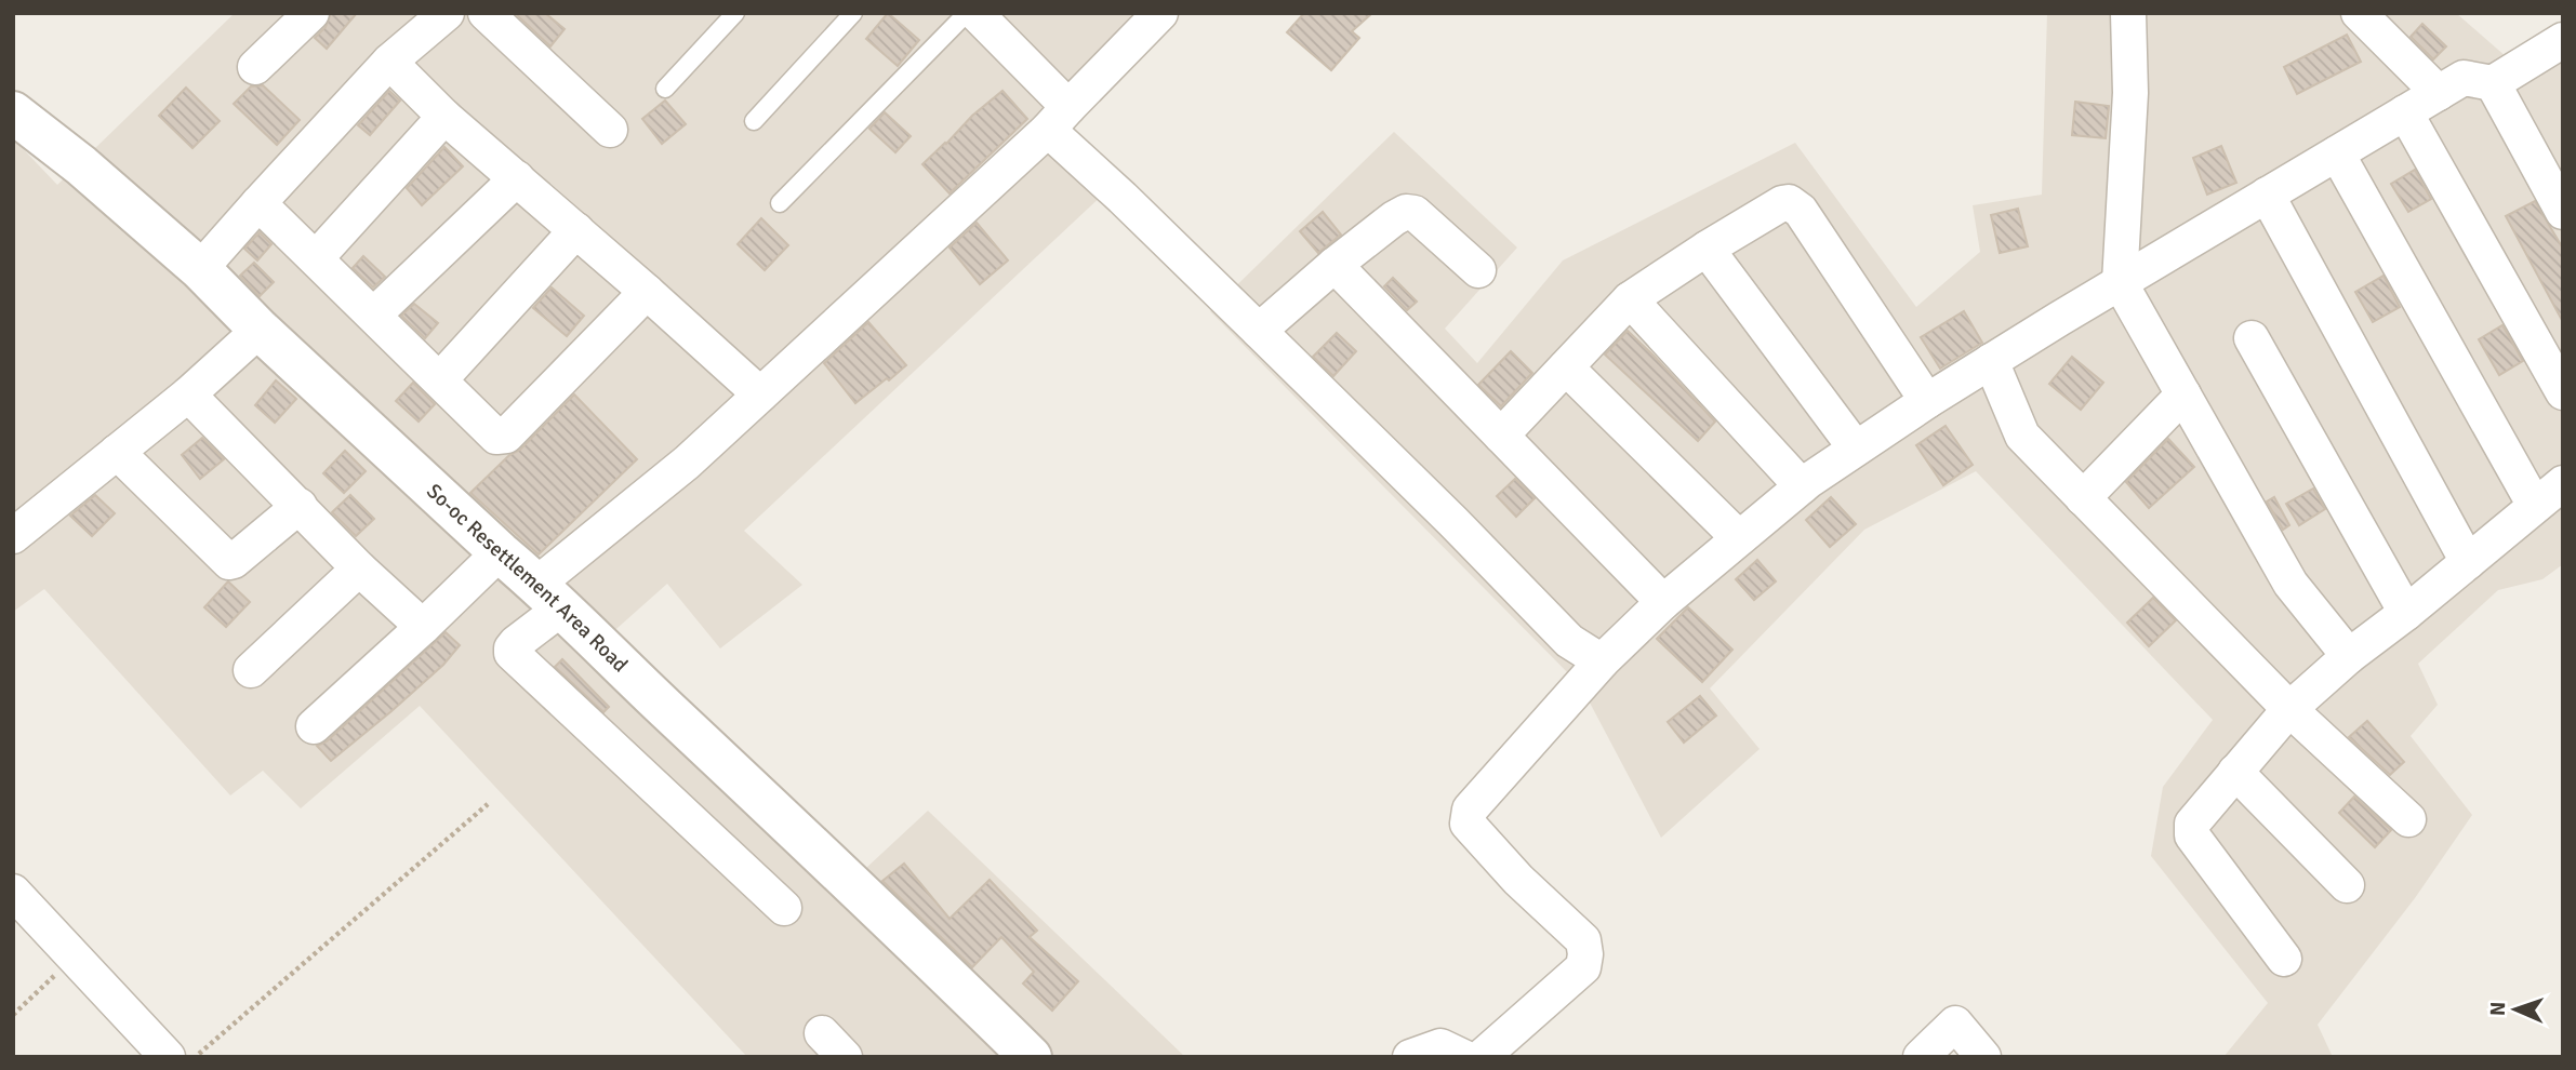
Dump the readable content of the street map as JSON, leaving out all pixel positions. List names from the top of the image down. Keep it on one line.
{"streets":{"street":["So-oc Resettlement Area Road"]},"north":"left"}
